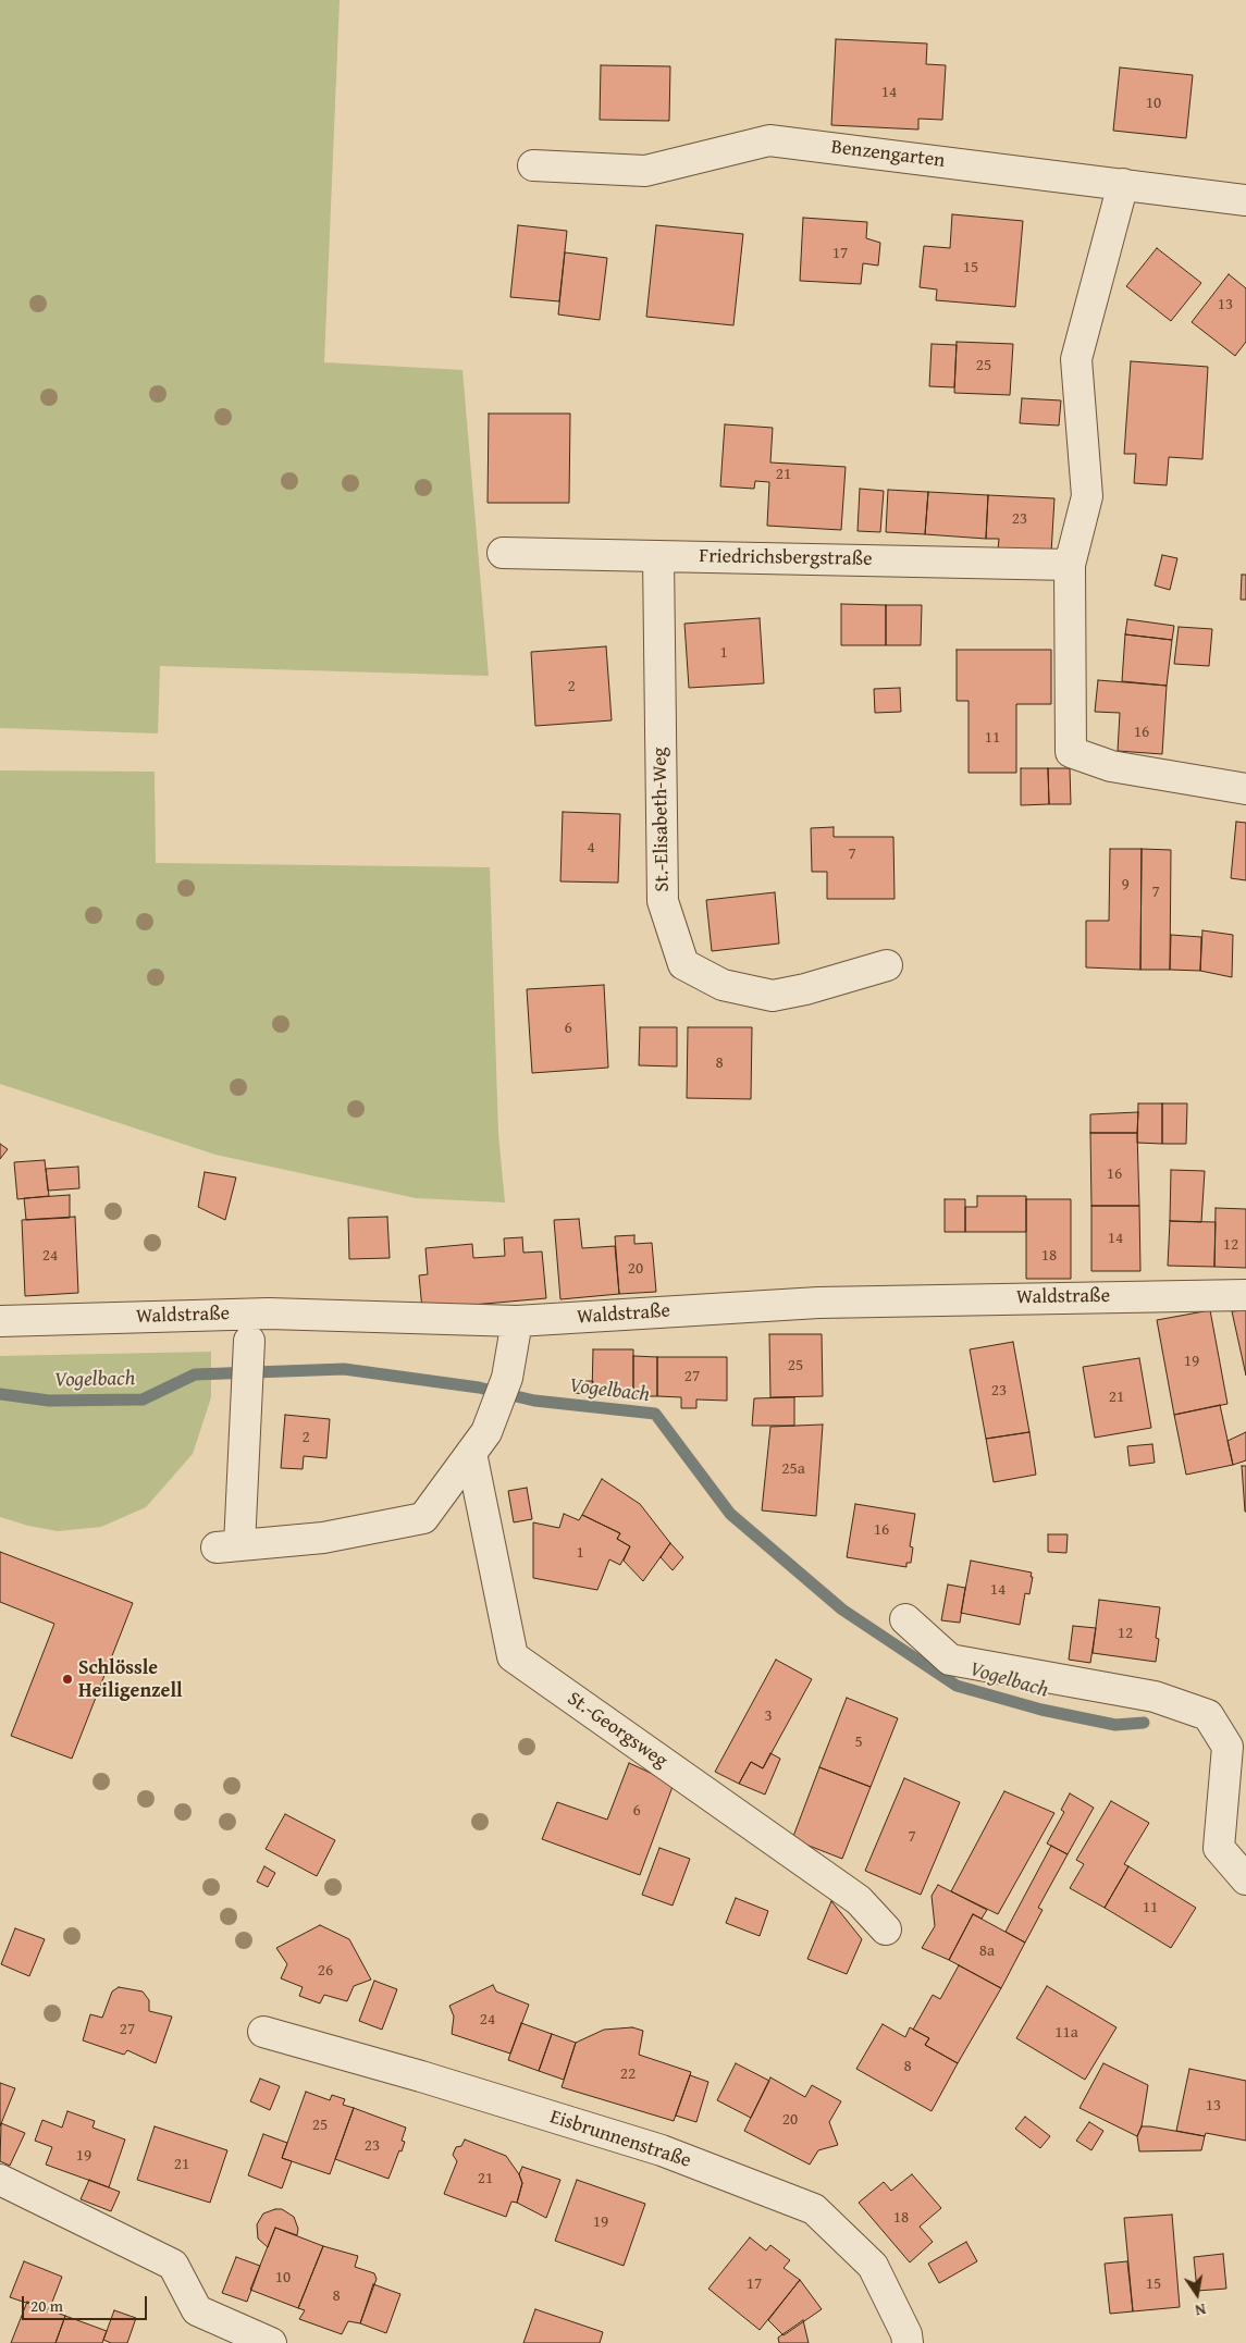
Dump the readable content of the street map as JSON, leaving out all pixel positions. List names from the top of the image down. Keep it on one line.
{"streets":{"street":["Benzengarten","Friedrichsbergstraße","St.-Elisabeth-Weg","Waldstraße","St.-Georgsweg","Eisbrunnenstraße"]},"crossings":[["Friedrichsbergstraße","St.-Elisabeth-Weg"]],"water":["Vogelbach"],"places":["Schlössle Heiligenzell"],"house_numbers":["14","10","17","15","13","25","21","23","1","2","16","11","4","7","9","7","6","8","16","14","12","24","18","20","19","25","27","23","21","2","25a","16","1","14","12","3","5","6","7","11","8a","26","24","27","11a","8","22","13","20","25","23","19","21","21","18","19","10","17","15","8"],"scale_bar":"20 m","north":"bottom"}
